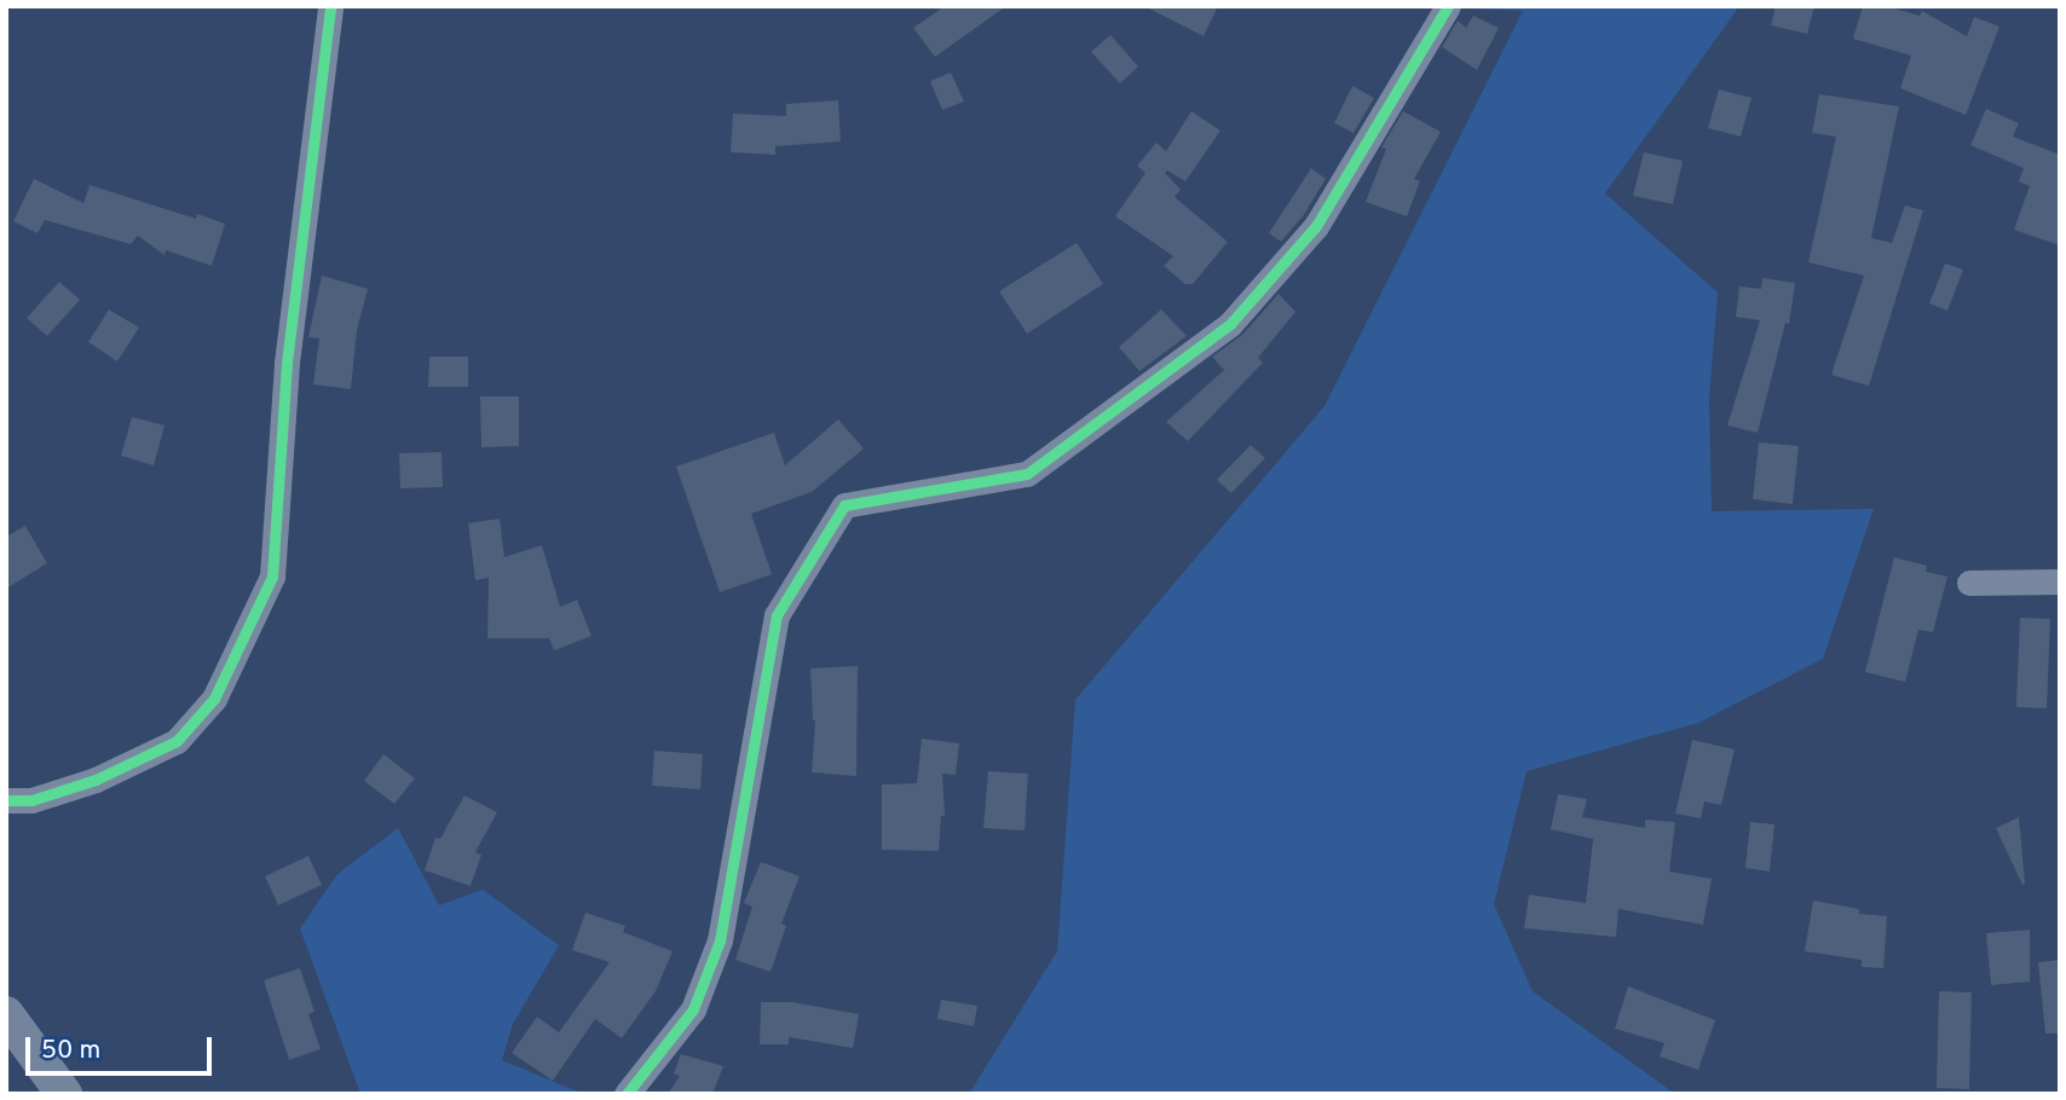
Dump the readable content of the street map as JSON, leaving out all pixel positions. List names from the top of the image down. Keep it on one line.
{"scale_bar":"50 m"}
